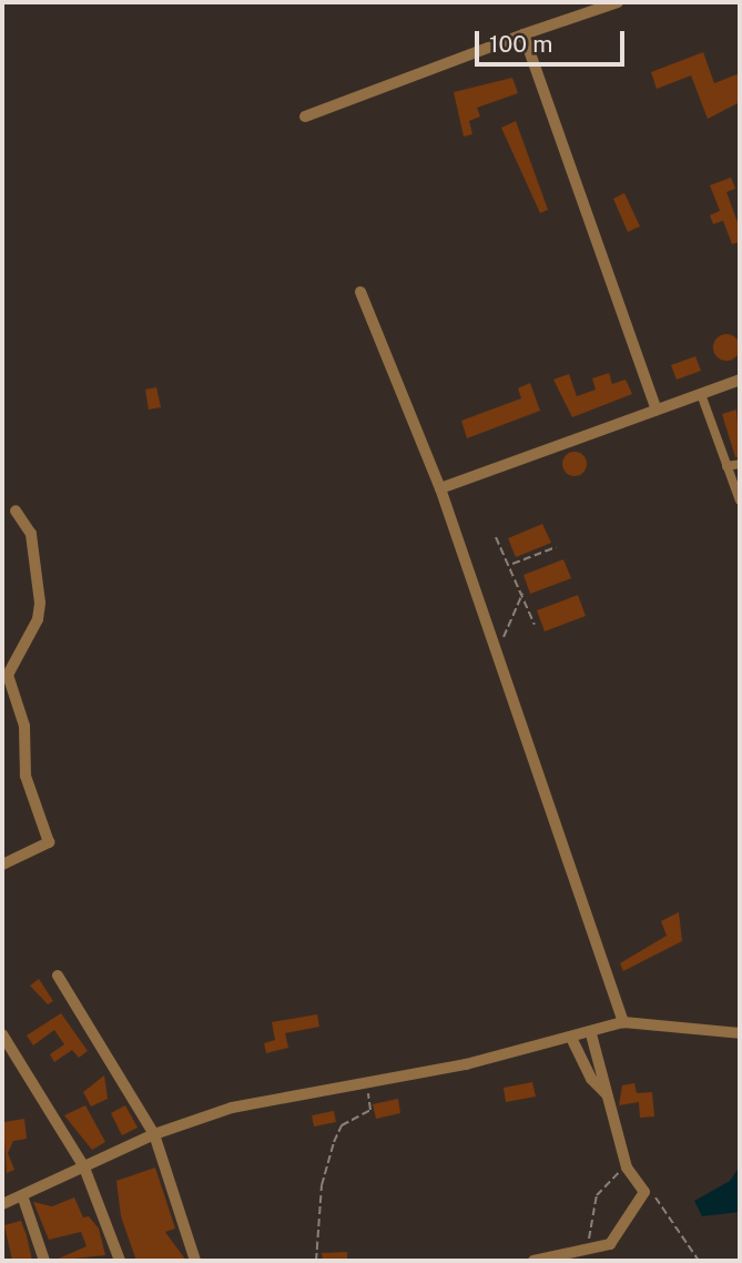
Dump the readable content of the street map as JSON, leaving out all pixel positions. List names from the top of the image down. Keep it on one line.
{"scale_bar":"100 m"}
